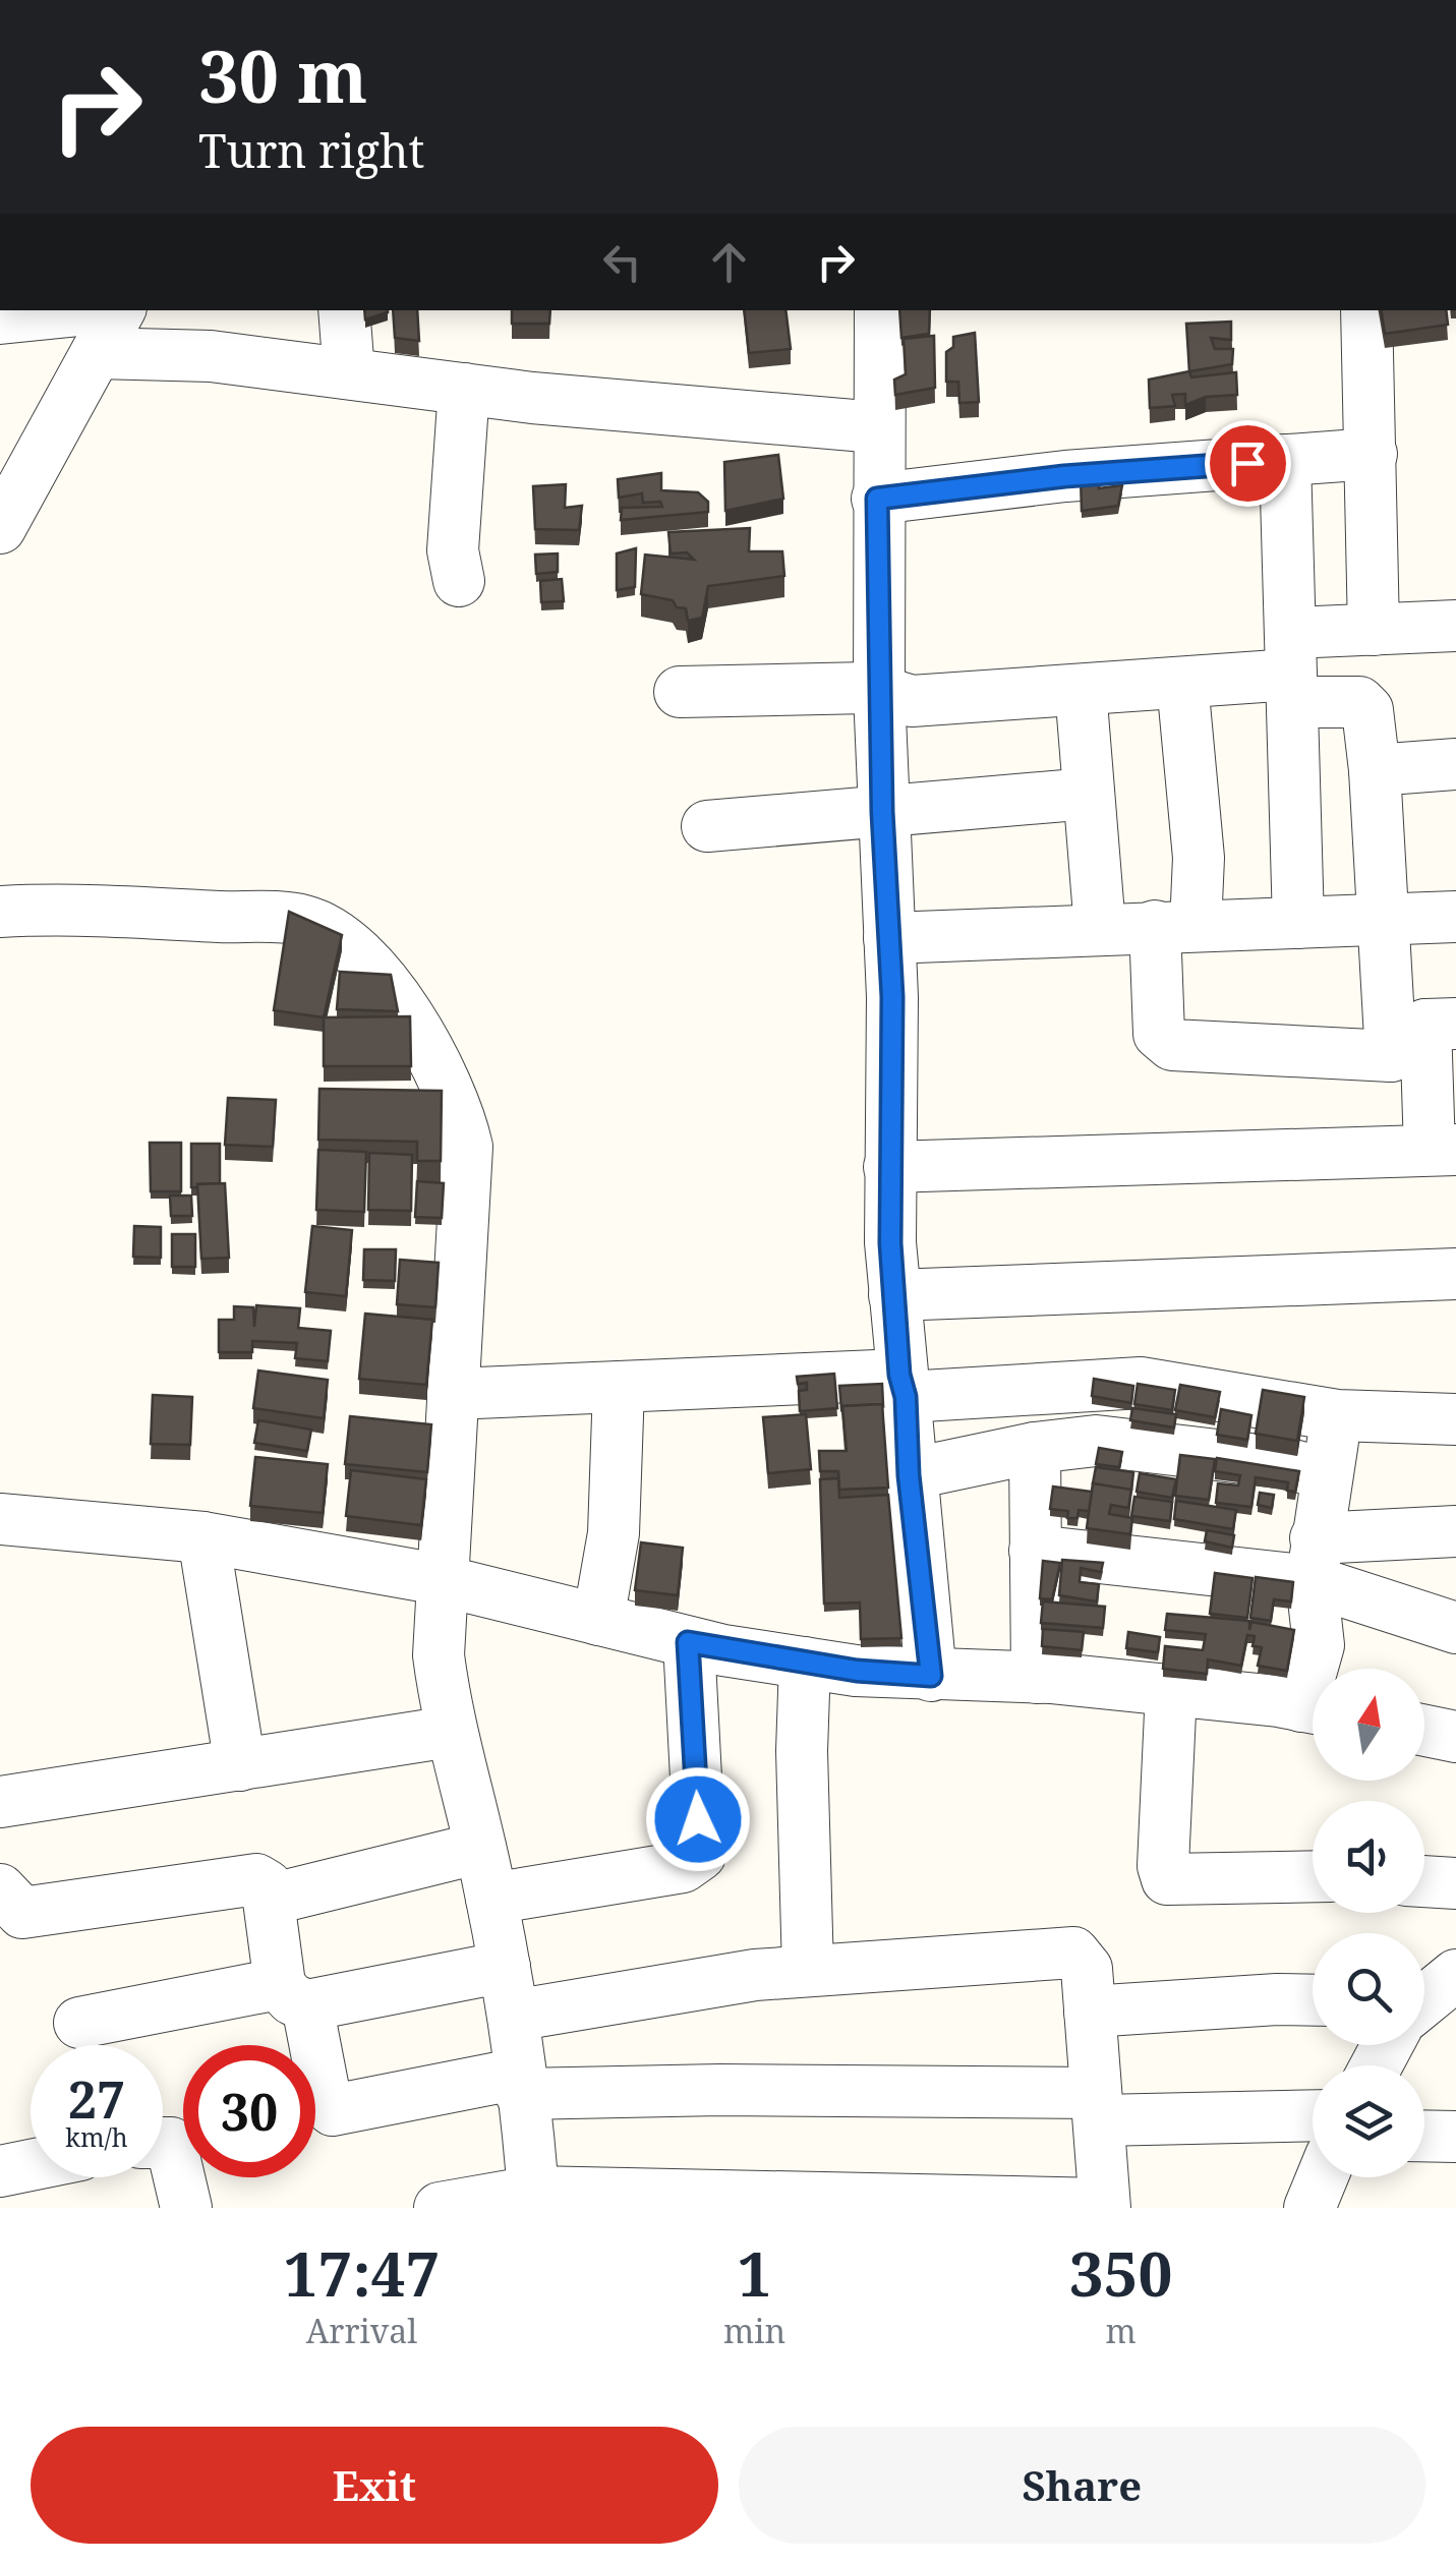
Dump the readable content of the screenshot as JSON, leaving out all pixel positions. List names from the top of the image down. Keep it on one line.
{"north":"top","page":{"turn":["30 m","Turn right"],"speed":"27 km/h","limit":"30","eta":["17:47","Arrival","1","min","350","m"],"buttons":["Exit","Share"]}}
